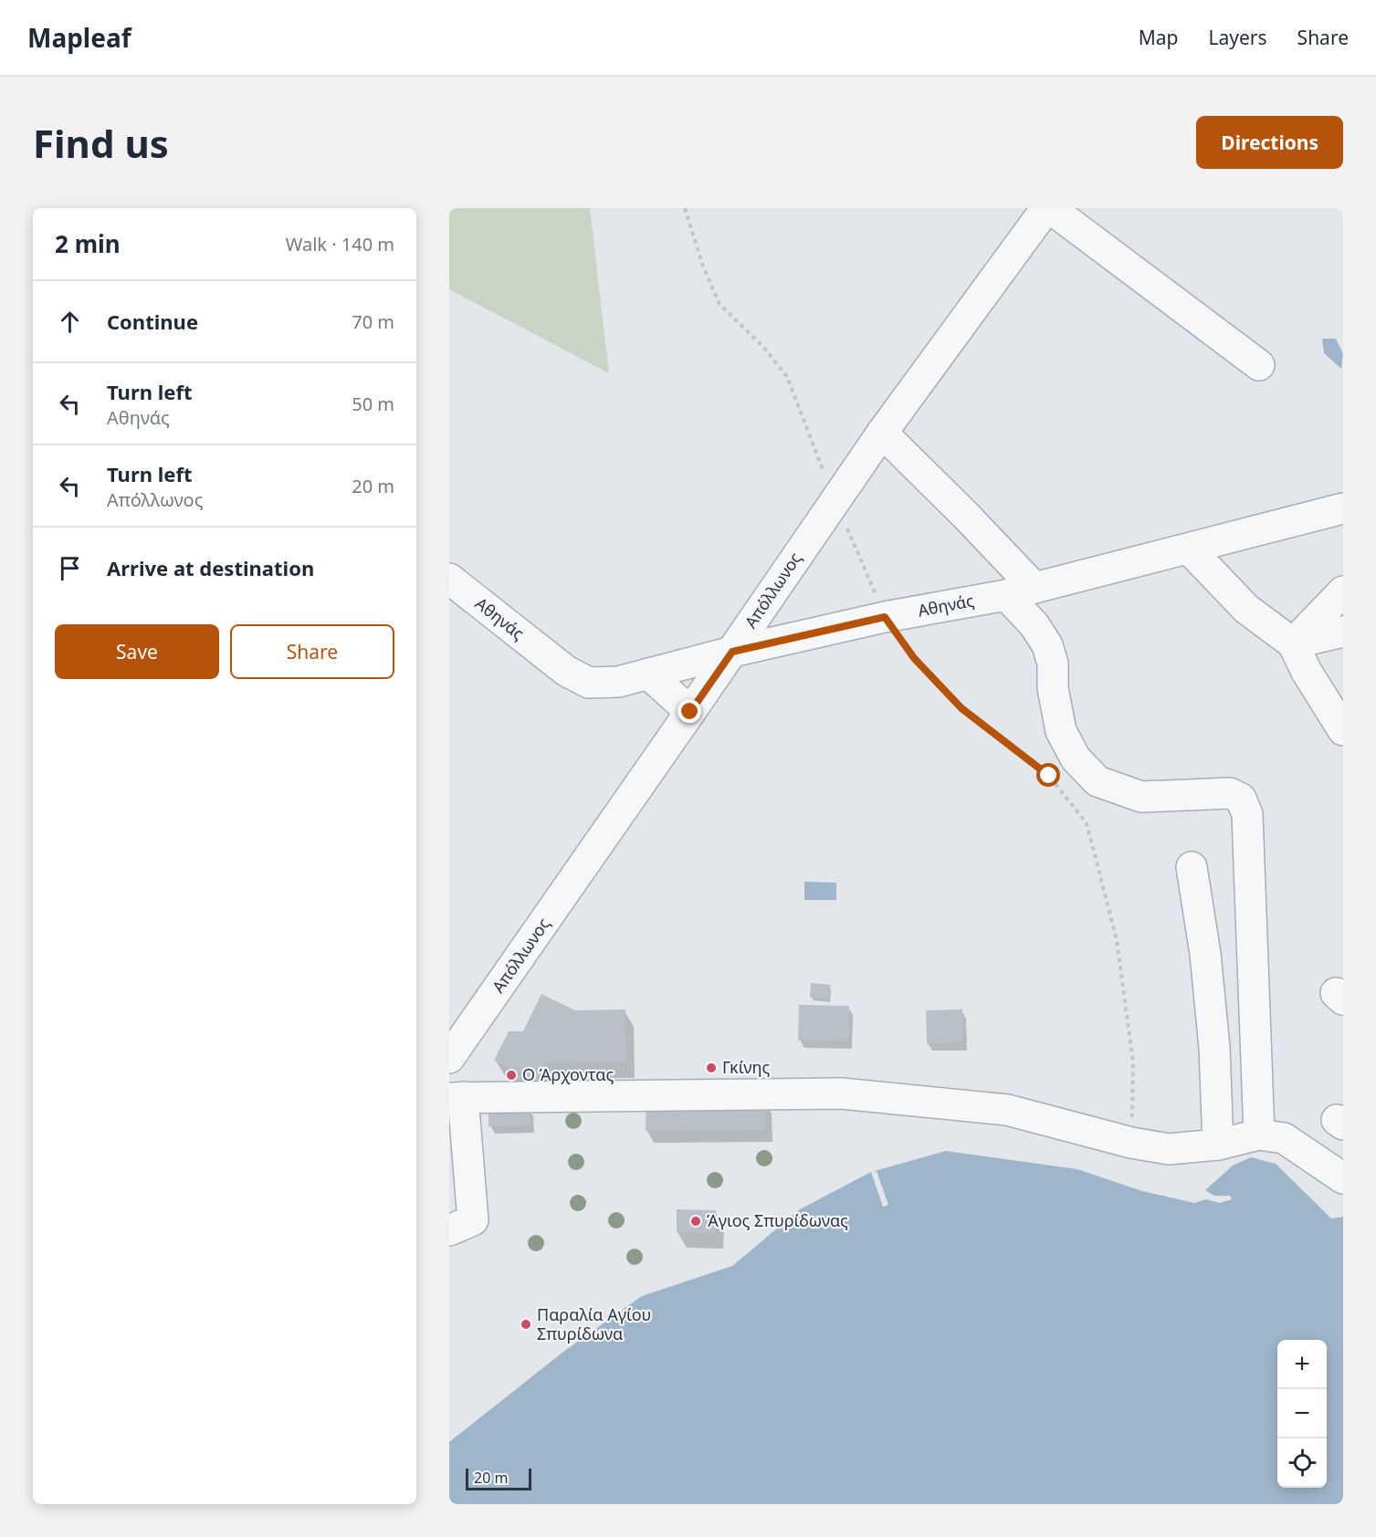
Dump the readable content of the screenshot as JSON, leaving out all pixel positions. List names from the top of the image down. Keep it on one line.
{"streets":{"street":["Απόλλωνος","Αθηνάς"]},"crossings":[["Απόλλωνος","Αθηνάς"]],"places":["Γκίνης","Ο Άρχοντας","Άγιος Σπυρίδωνας","Παραλία Αγίου Σπυρίδωνα"],"scale_bar":"20 m","page":{"header":"Mapleaf","nav":["Map","Layers","Share"],"buttons":["Directions",["Save","Share"]],"title":"Find us","heading":["2 min","Walk · 140 m"],"list":[["Continue","70 m"],["Turn left","Αθηνάς","50 m"],["Turn left","Απόλλωνος","20 m"],"Arrive at destination"],"map_buttons":["+","−"],"scale":"20 m"}}
